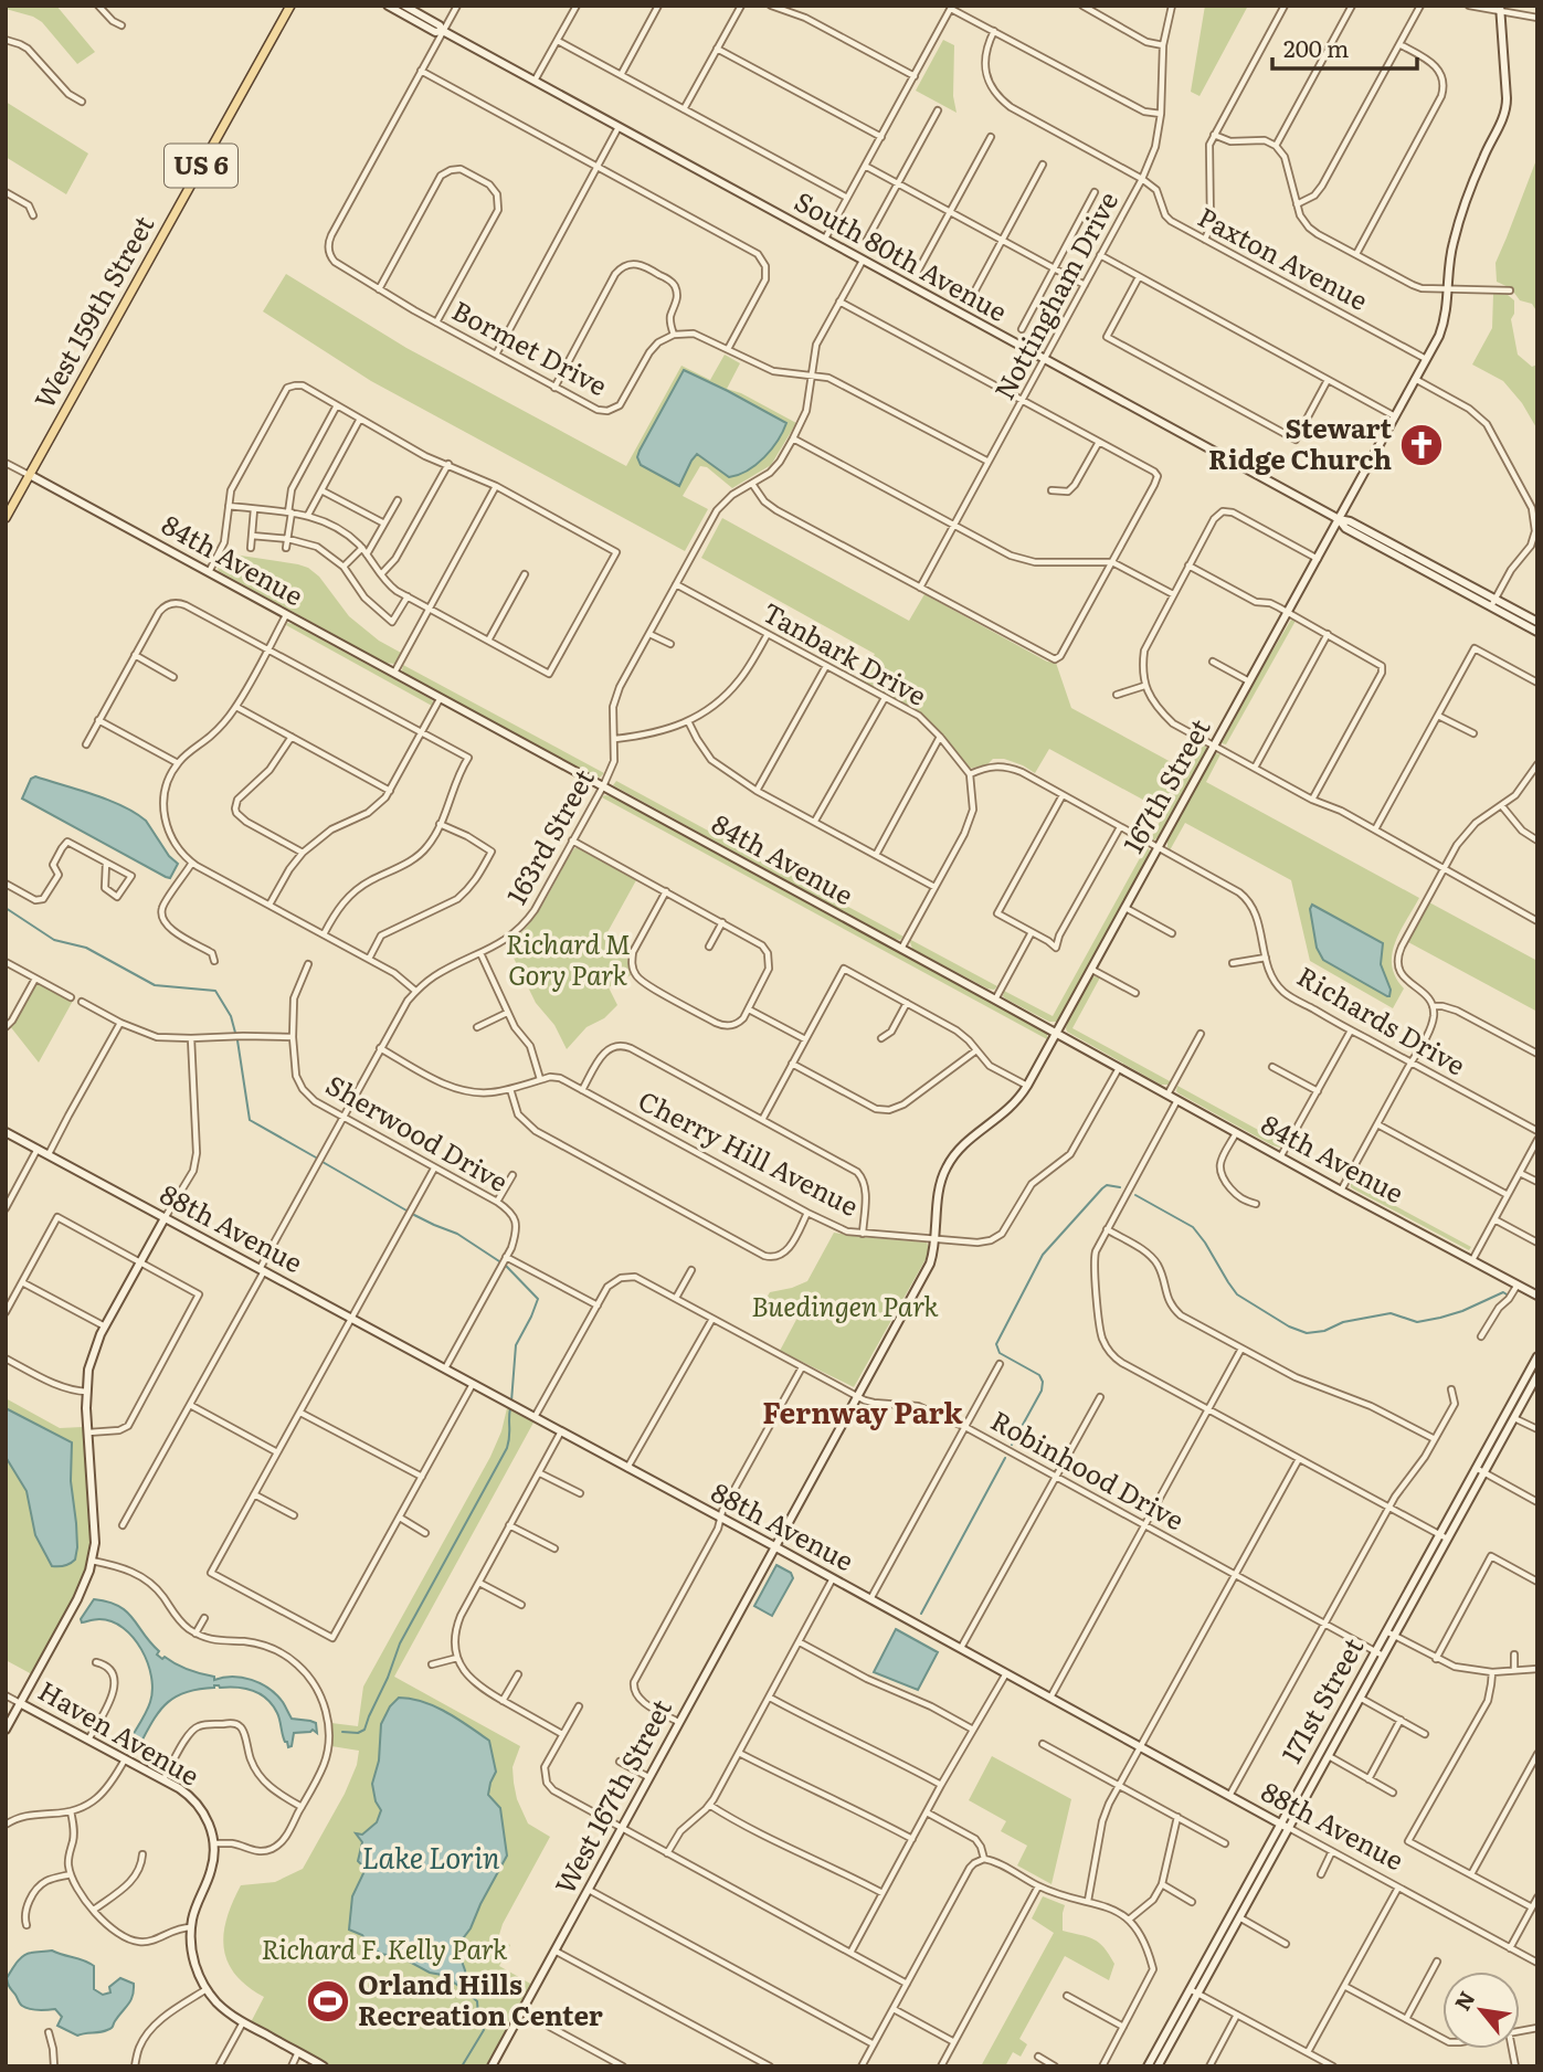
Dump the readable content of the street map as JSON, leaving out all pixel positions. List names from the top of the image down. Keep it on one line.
{"streets":{"main road":["US 6","West 159th Street"],"street":["South 80th Avenue","Paxton Avenue","Nottingham Drive","Bormet Drive","84th Avenue","Tanbark Drive","167th Street","163rd Street","Richards Drive","Sherwood Drive","Cherry Hill Avenue","88th Avenue","Robinhood Drive","171st Street","Haven Avenue","West 167th Street"]},"crossings":[["South 80th Avenue","Nottingham Drive"],["South 80th Avenue","167th Street"],["South 80th Avenue","163rd Street"],["Paxton Avenue","Nottingham Drive"],["Paxton Avenue","167th Street"],["West 159th Street","84th Avenue"],["84th Avenue","167th Street"],["84th Avenue","163rd Street"],["84th Avenue","Cherry Hill Avenue"],["Tanbark Drive","163rd Street"],["Tanbark Drive","Richards Drive"],["167th Street","Richards Drive"],["167th Street","Cherry Hill Avenue"],["167th Street","88th Avenue"],["167th Street","Robinhood Drive"],["167th Street","West 167th Street"],["163rd Street","Sherwood Drive"],["163rd Street","88th Avenue"],["Sherwood Drive","88th Avenue"],["88th Avenue","Robinhood Drive"],["88th Avenue","171st Street"],["88th Avenue","West 167th Street"],["Robinhood Drive","171st Street"]],"districts":["Fernway Park"],"water":["Lake Lorin"],"parks":["Richard M Gory Park","Buedingen Park","Richard F. Kelly Park"],"places":{"church":["Stewart Ridge Church"],"sports":["Orland Hills Recreation Center"]},"scale_bar":"200 m","north":"top left"}
